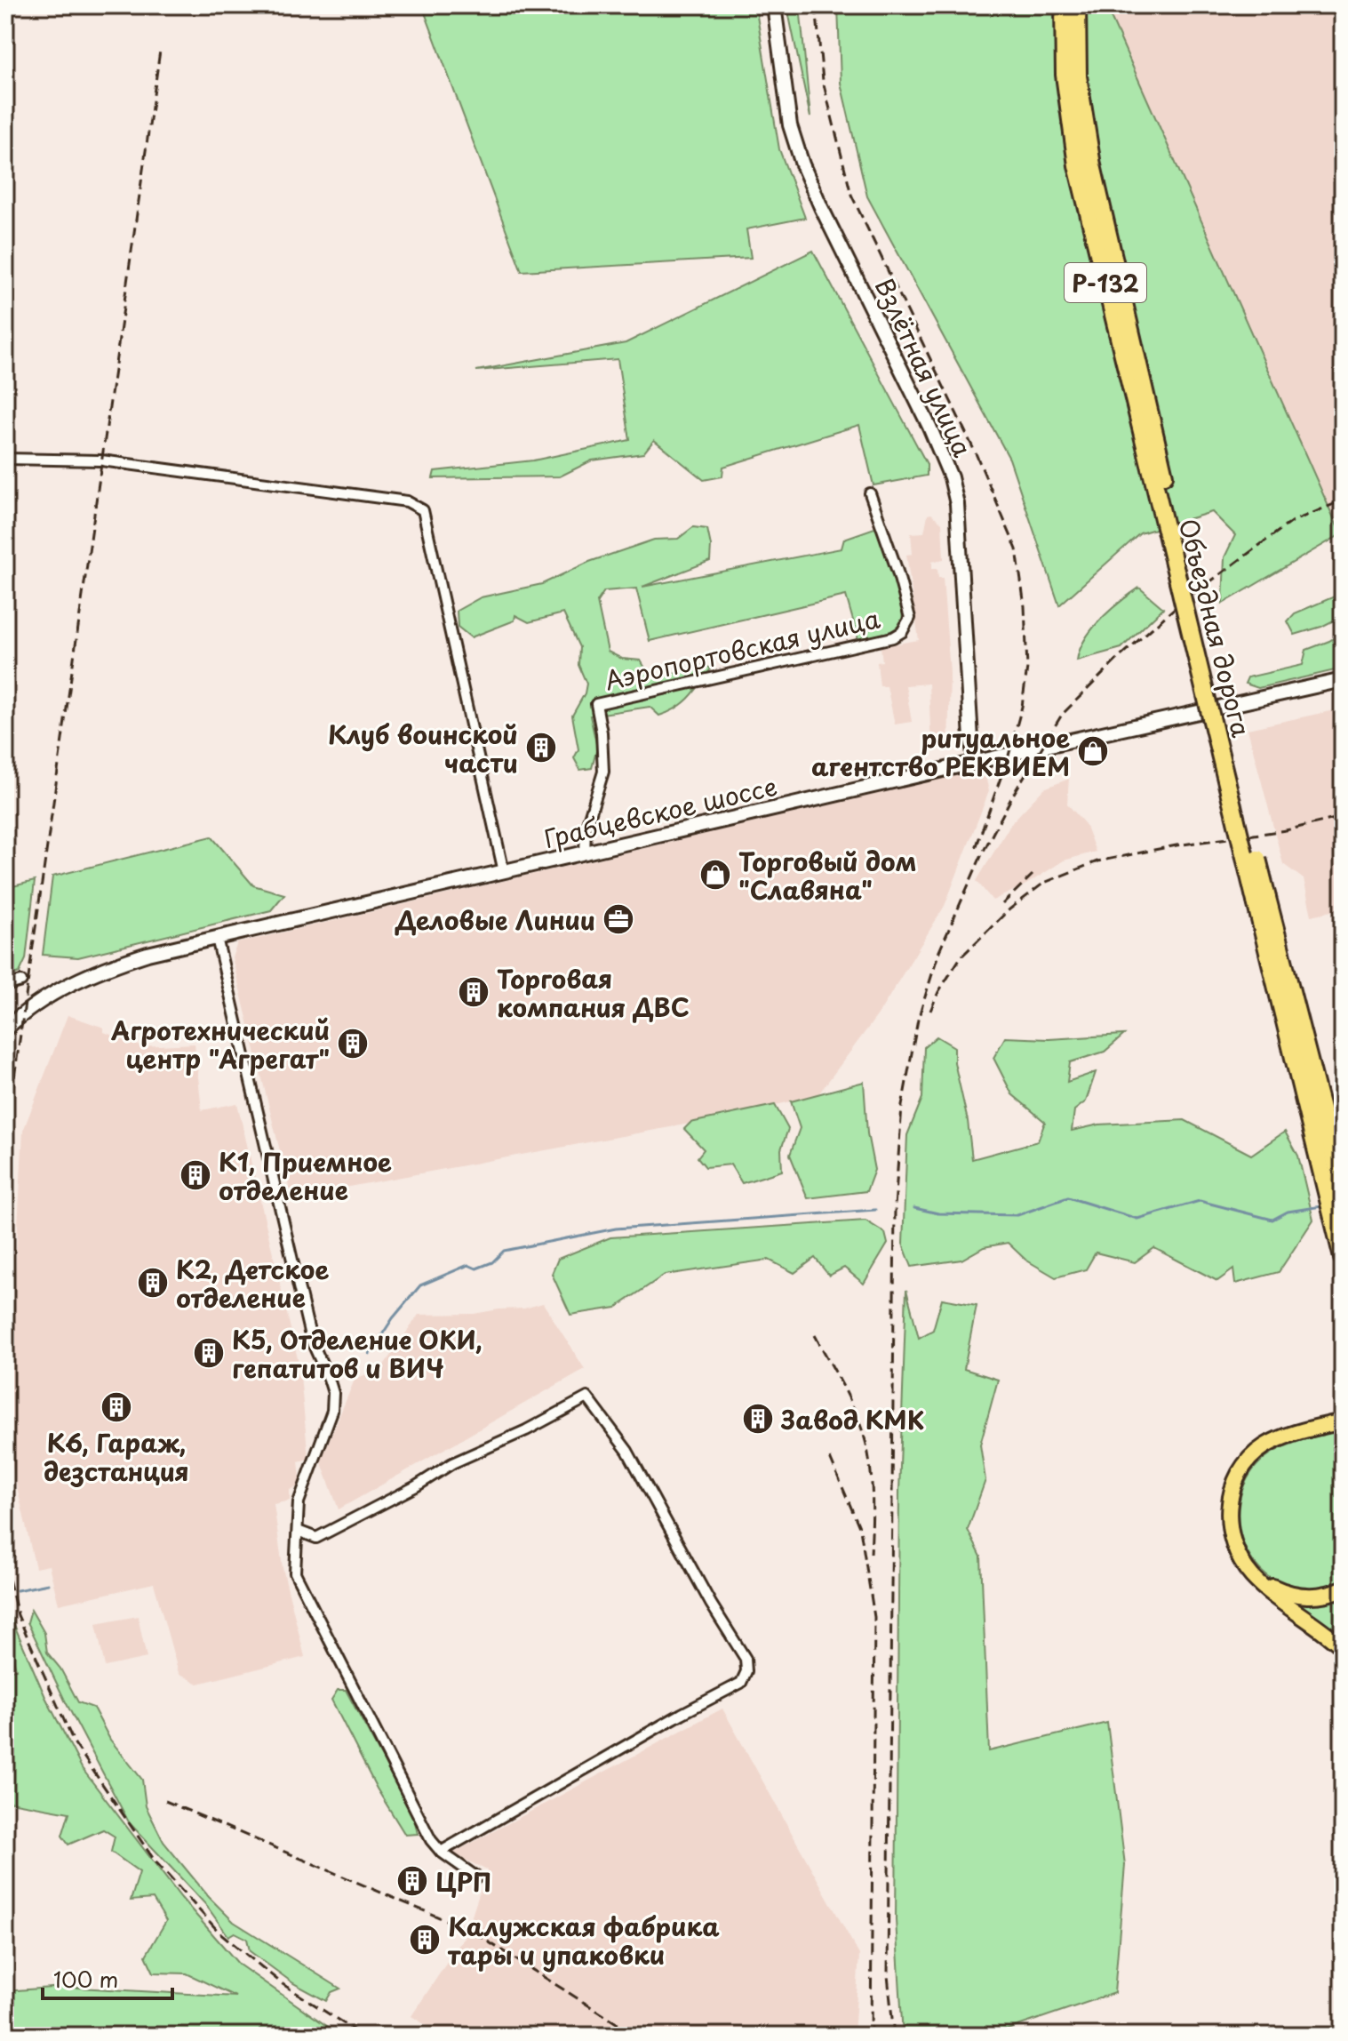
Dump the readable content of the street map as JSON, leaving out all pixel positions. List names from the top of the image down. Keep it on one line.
{"streets":{"highway":["Р-132","Объездная дорога"],"main road":["Взлётная улица","Грабцевское шоссе"],"street":["Аэропортовская улица"]},"crossings":[["Взлётная улица","Грабцевское шоссе"],["Аэропортовская улица","Грабцевское шоссе"]],"places":{"building":["Клуб воинской части","Торговая компания ДВС","Агротехнический центр \"Агрегат\"","К1, Приемное отделение","К2, Детское отделение","К5, Отделение ОКИ, гепатитов и ВИЧ","К6, Гараж, дезстанция","Завод КМК","ЦРП","Калужская фабрика тары и упаковки"],"shop":["ритуальное агентство РЕКВИЕМ","Торговый дом \"Славяна\""],"office":["Деловые Линии"]},"scale_bar":"100 m"}
